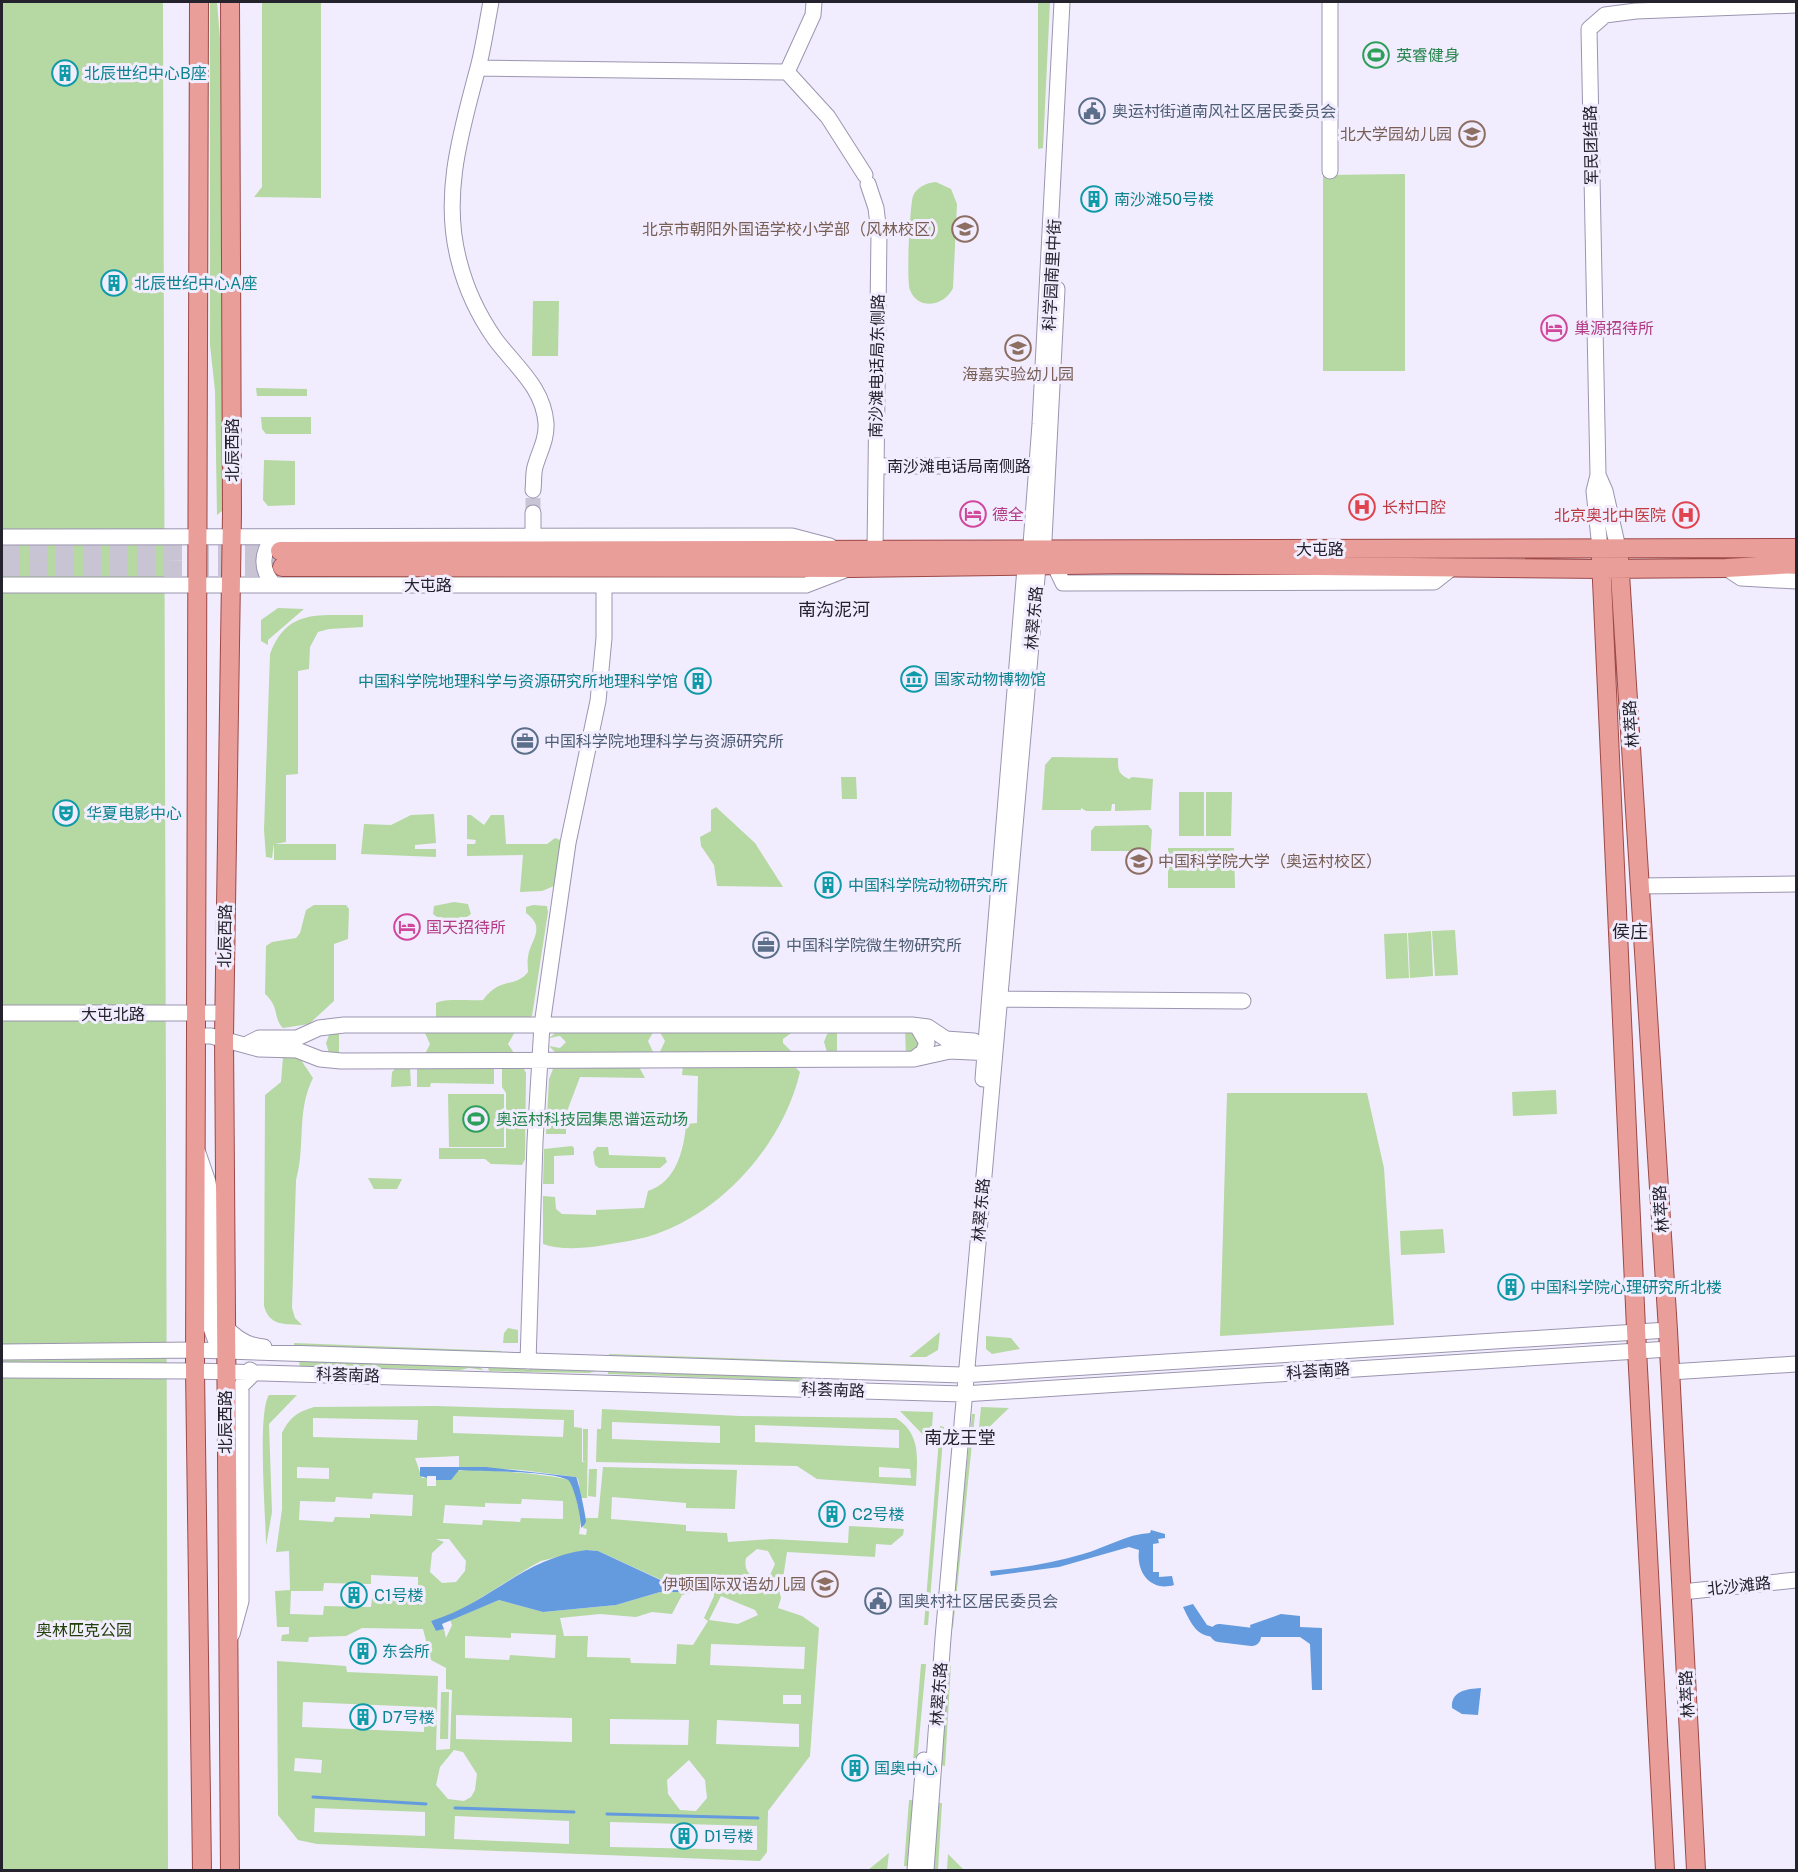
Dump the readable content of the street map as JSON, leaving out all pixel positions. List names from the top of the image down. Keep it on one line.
{"streets":{"main road":["北辰西路","大屯路","林萃路"],"street":["军民团结路","科学园南里中街","南沙滩电话局东侧路","南沙滩电话局南侧路","林翠东路","大屯北路","科荟南路","北沙滩路"]},"crossings":[["军民团结路","大屯路"],["军民团结路","林萃路"],["科学园南里中街","南沙滩电话局南侧路"],["科学园南里中街","大屯路"],["科学园南里中街","林翠东路"],["南沙滩电话局东侧路","南沙滩电话局南侧路"],["南沙滩电话局东侧路","大屯路"],["北辰西路","大屯路"],["北辰西路","大屯北路"],["北辰西路","科荟南路"],["大屯路","林翠东路"],["大屯路","林萃路"],["林翠东路","科荟南路"],["林萃路","科荟南路"],["林萃路","北沙滩路"]],"districts":["南沟泥河","侯庄","南龙王堂"],"parks":["奥林匹克公园"],"places":{"sports":["英睿健身","奥运村科技园集思谱运动场"],"building":["北辰世纪中心B座","南沙滩50号楼","北辰世纪中心A座","中国科学院地理科学与资源研究所地理科学馆","中国科学院动物研究所","中国科学院心理研究所北楼","C2号楼","C1号楼","东会所","D7号楼","国奥中心","D1号楼"],"public building":["奥运村街道南风社区居民委员会","国奥村社区居民委员会"],"school or university":["北大学园幼儿园","北京市朝阳外国语学校小学部（风林校区）","海嘉实验幼儿园","中国科学院大学（奥运村校区）","伊顿国际双语幼儿园"],"hotel":["巢源招待所","德全","国天招待所"],"hospital":["长村口腔","北京奥北中医院"],"museum":["国家动物博物馆"],"office":["中国科学院地理科学与资源研究所","中国科学院微生物研究所"],"theatre":["华夏电影中心"]}}
